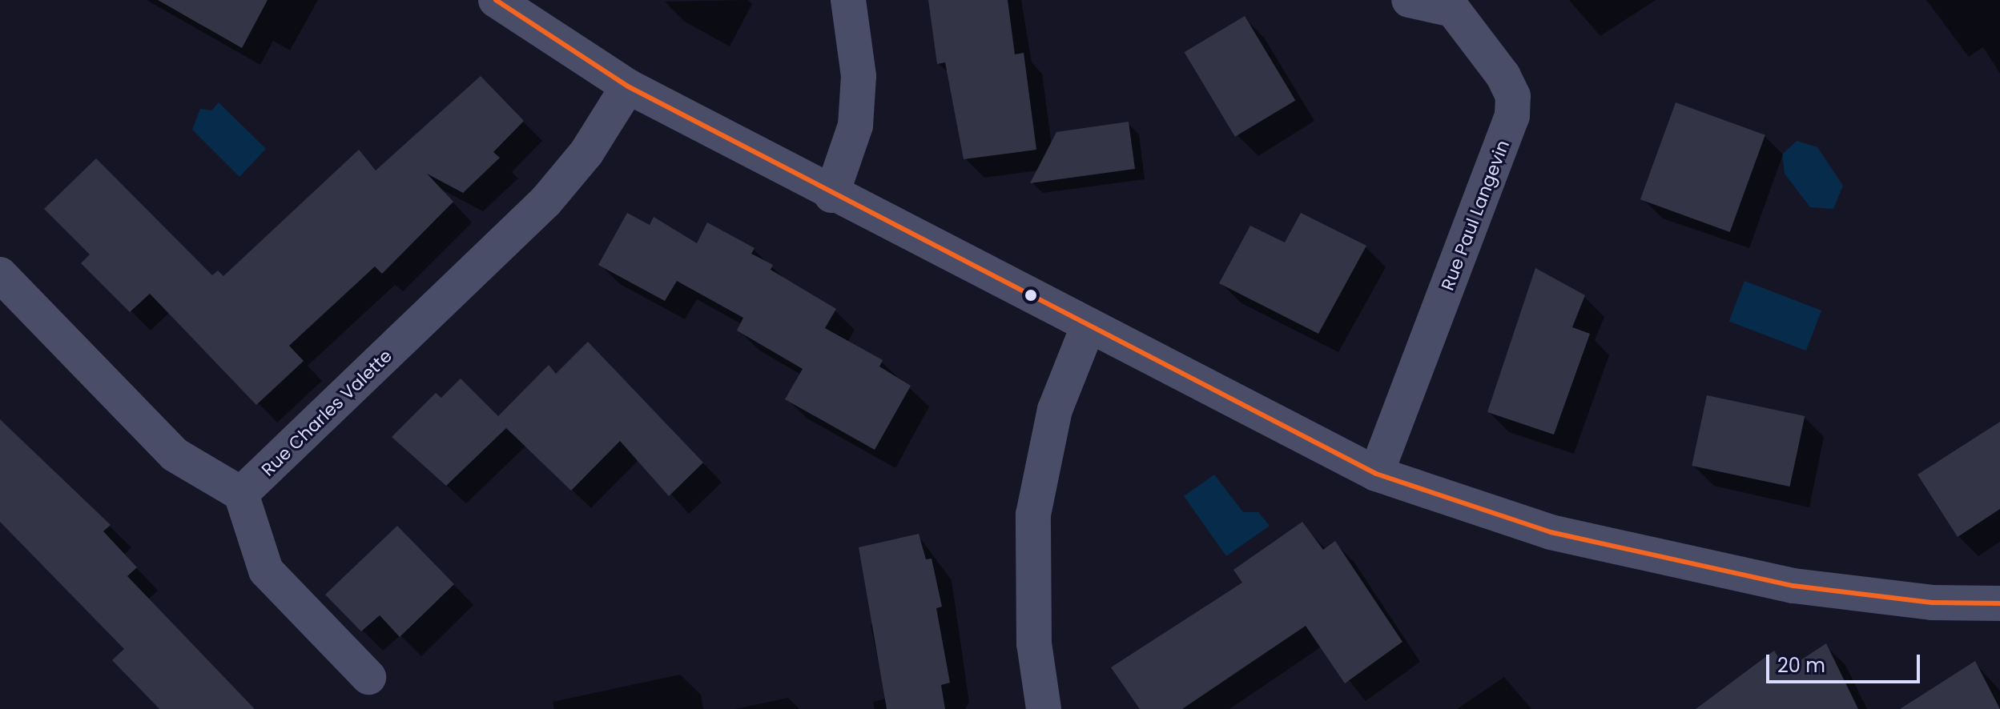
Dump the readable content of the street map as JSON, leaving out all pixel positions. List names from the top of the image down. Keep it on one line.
{"streets":{"street":["Rue Paul Langevin","Rue Charles Valette"]},"scale_bar":"20 m"}
